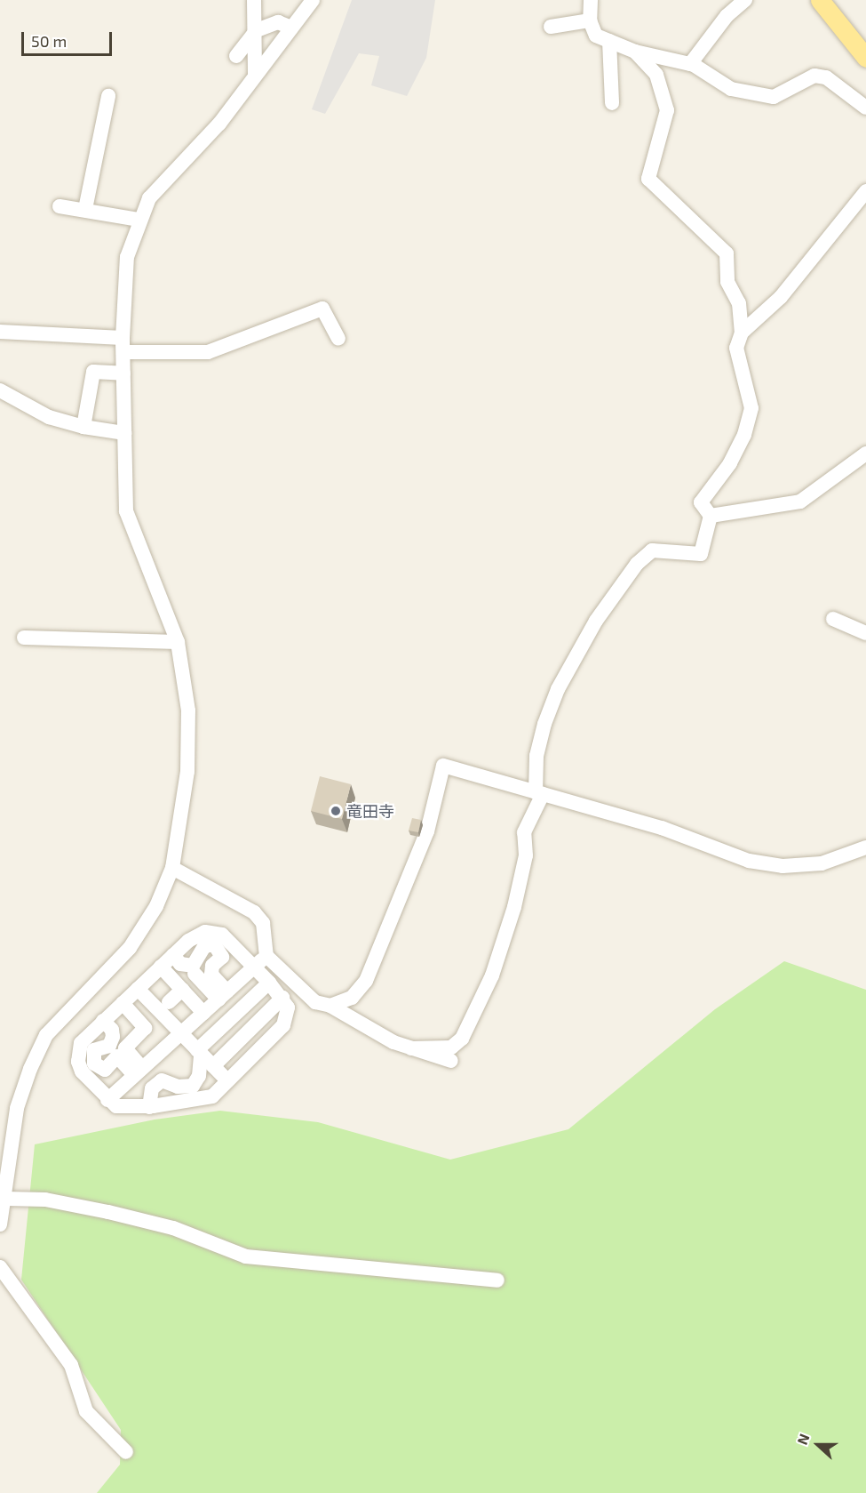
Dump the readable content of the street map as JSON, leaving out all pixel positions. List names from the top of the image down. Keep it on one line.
{"places":["竜田寺"],"scale_bar":"50 m","north":"left"}
